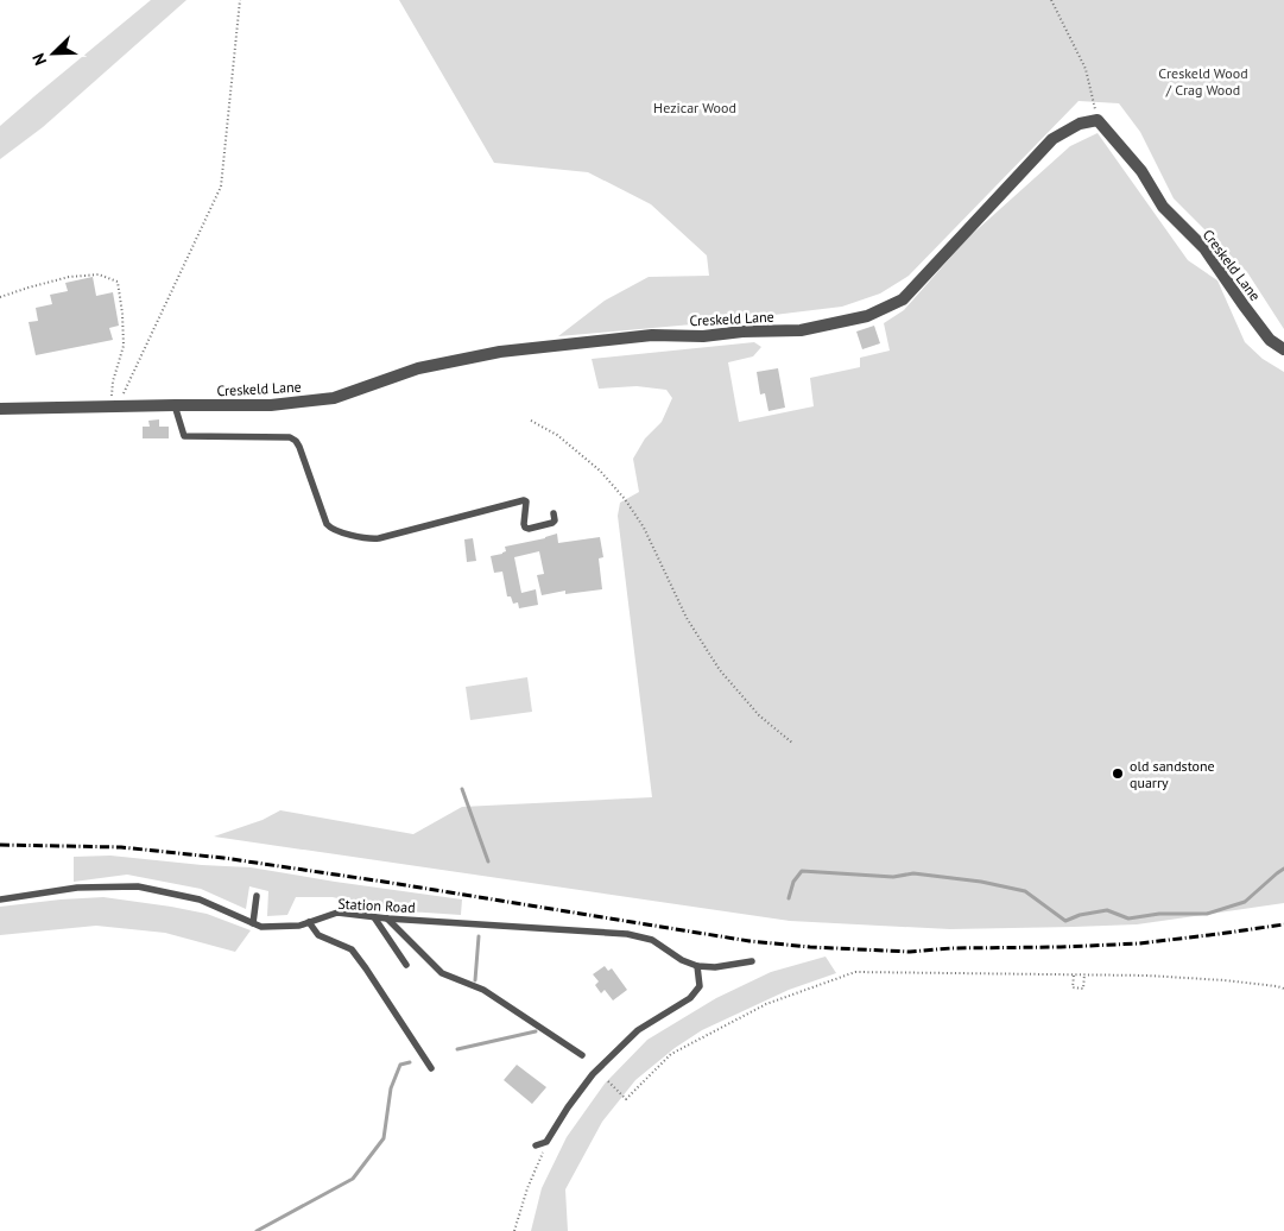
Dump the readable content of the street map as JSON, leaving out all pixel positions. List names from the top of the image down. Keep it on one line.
{"streets":{"street":["Creskeld Lane"],"lane":["Station Road"]},"parks":["Creskeld Wood / Crag Wood","Hezicar Wood"],"places":["old sandstone quarry"],"north":"bottom left"}
